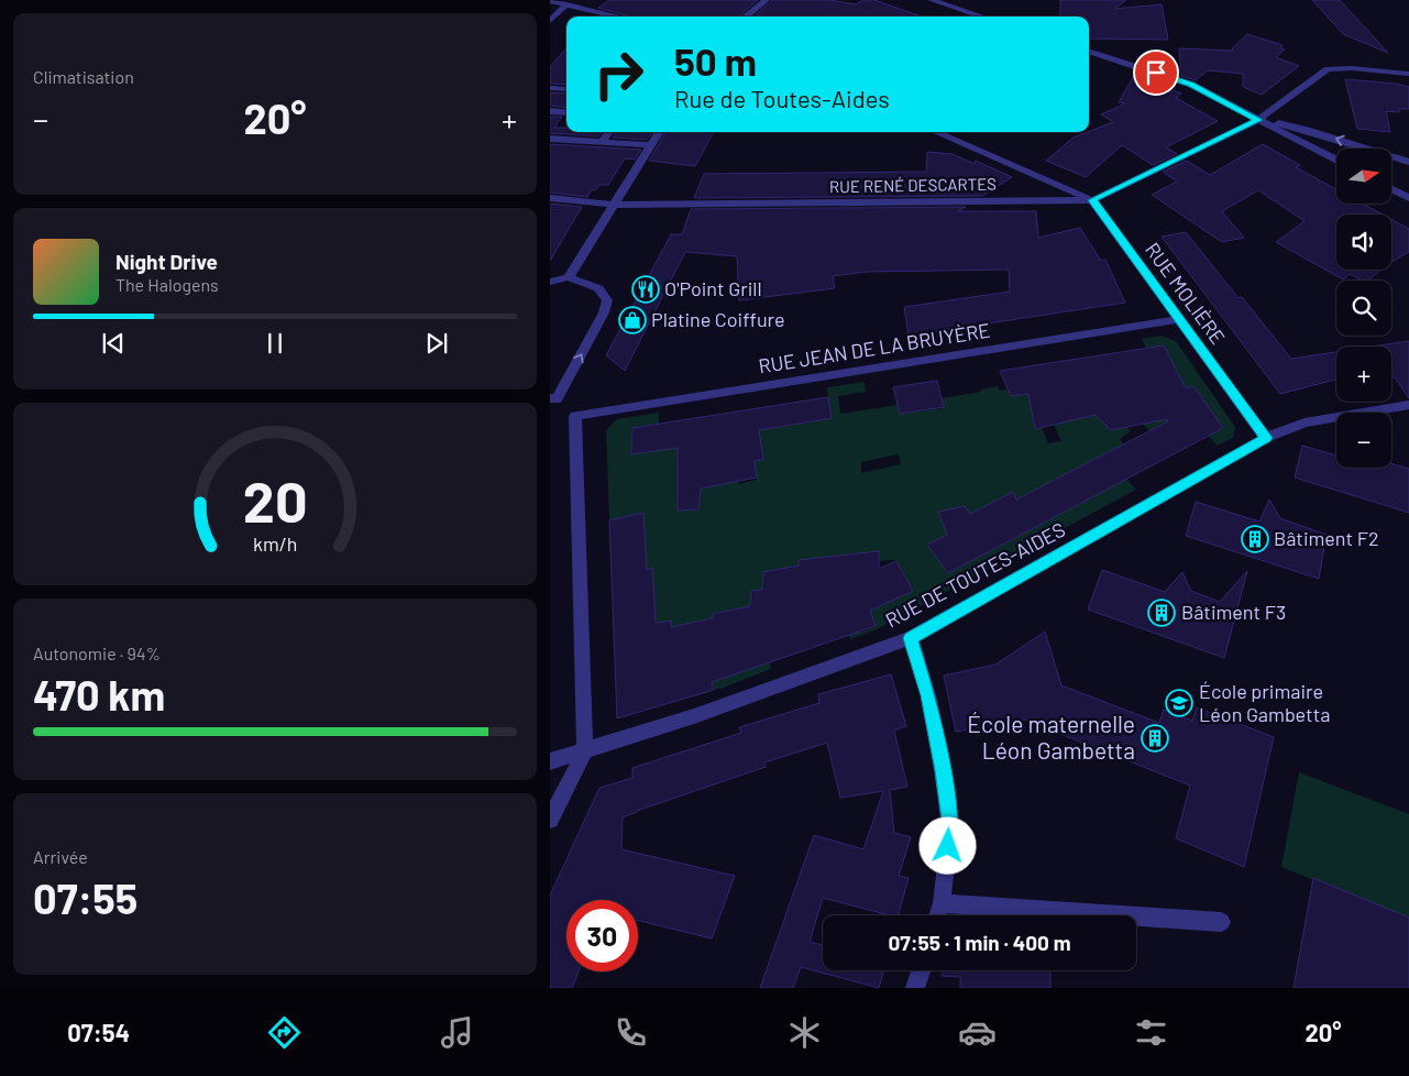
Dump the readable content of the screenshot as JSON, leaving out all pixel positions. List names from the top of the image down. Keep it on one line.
{"streets":{"street":["RUE RENÉ DESCARTES","RUE MOLIÈRE","RUE JEAN DE LA BRUYÈRE","RUE DE TOUTES-AIDES"]},"crossings":[["RUE RENÉ DESCARTES","RUE MOLIÈRE"],["RUE MOLIÈRE","RUE JEAN DE LA BRUYÈRE"],["RUE MOLIÈRE","RUE DE TOUTES-AIDES"]],"places":{"restaurant":["O'Point Grill"],"shop":["Platine Coiffure"],"building":["Bâtiment F2","Bâtiment F3","École maternelle Léon Gambetta"],"school or university":["École primaire Léon Gambetta"]},"north":"right","page":{"tile":["Climatisation",["Autonomie · 94%","470 km"],["Arrivée","07:55"]],"turn":["50 m","Rue de Toutes-Aides"],"heat":["−","20°","+"],"map_buttons":["+","−"],"song":["Night Drive","The Halogens"],"limit":"30","trip":"07:55 · 1 min · 400 m","tabs":["07:54","20°"],"gauge":["20","km/h"]}}
